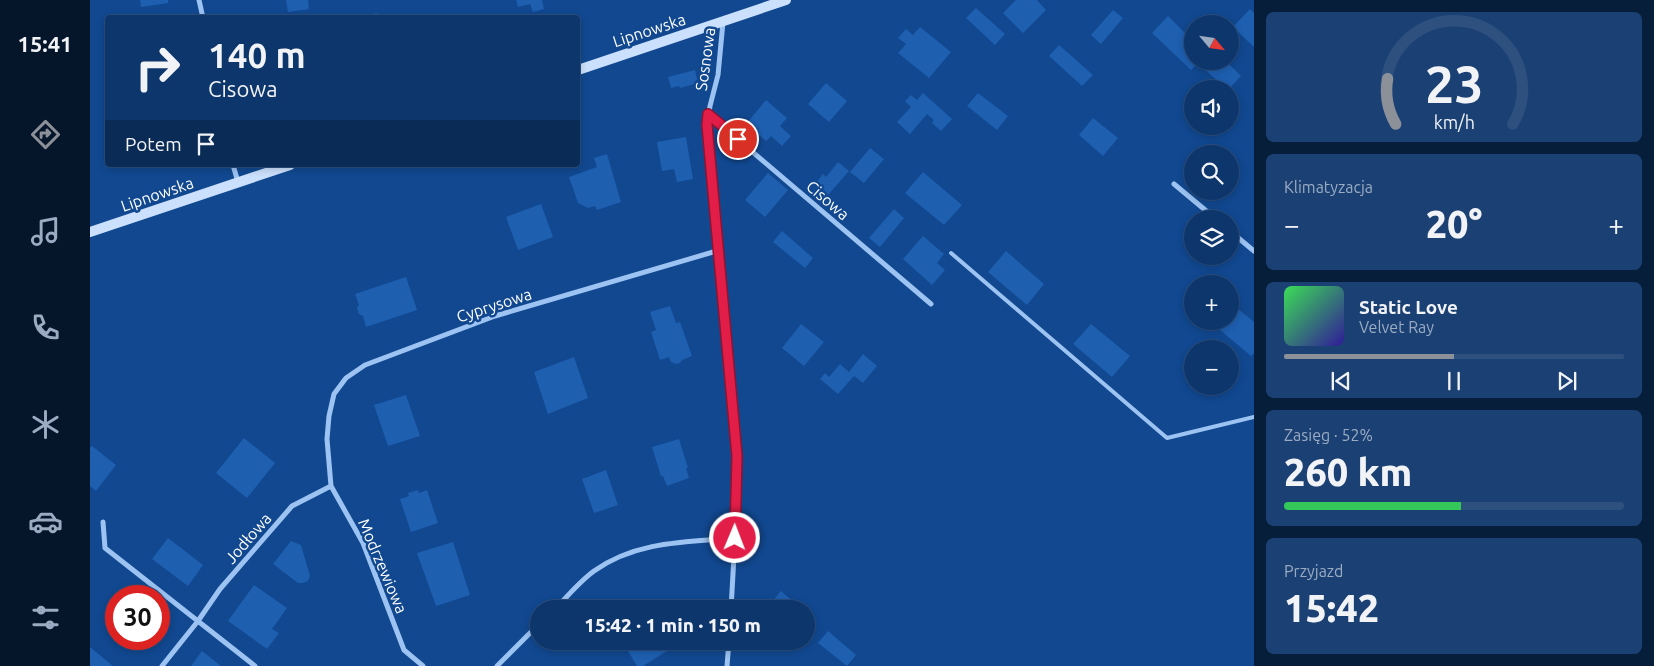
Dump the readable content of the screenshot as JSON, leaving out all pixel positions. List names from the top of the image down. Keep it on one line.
{"streets":{"main road":["Lipnowska"],"street":["Sosnowa","Cisowa","Cyprysowa","Jodłowa","Modrzewiowa"]},"crossings":[["Lipnowska","Sosnowa"],["Sosnowa","Cisowa"],["Sosnowa","Cyprysowa"],["Cyprysowa","Modrzewiowa"],["Jodłowa","Modrzewiowa"]],"north":"bottom right","page":{"tabs":"15:41","map_buttons":["+","−"],"turn":["140 m","Cisowa"],"then":"Potem","tile":["Klimatyzacja",["Zasięg · 52%","260 km"],["Przyjazd","15:42"]],"heat":["−","20°","+"],"song":["Static Love","Velvet Ray"],"limit":"30","trip":"15:42 · 1 min · 150 m","gauge":["23","km/h"]}}
